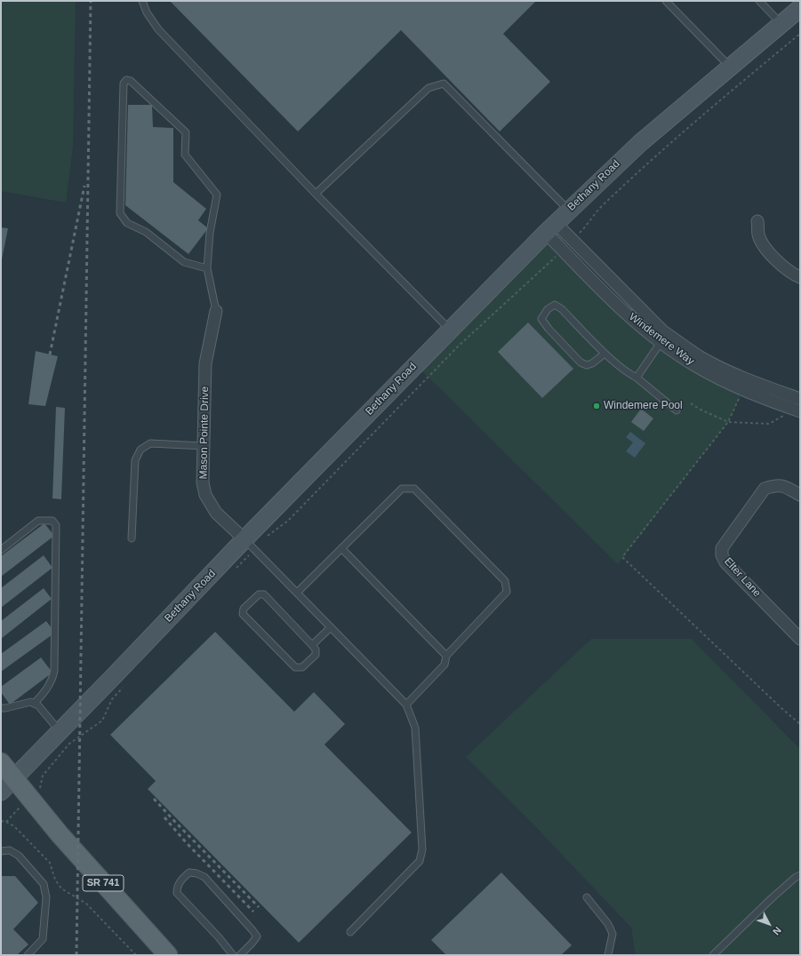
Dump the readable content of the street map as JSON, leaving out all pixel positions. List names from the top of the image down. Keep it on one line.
{"streets":{"main road":["Bethany Road","SR 741"],"street":["Windemere Way","Mason Pointe Drive","Elter Lane"]},"crossings":[["Bethany Road","Windemere Way"],["Bethany Road","Mason Pointe Drive"],["Bethany Road","SR 741"]],"places":["Windemere Pool"],"north":"bottom right"}
